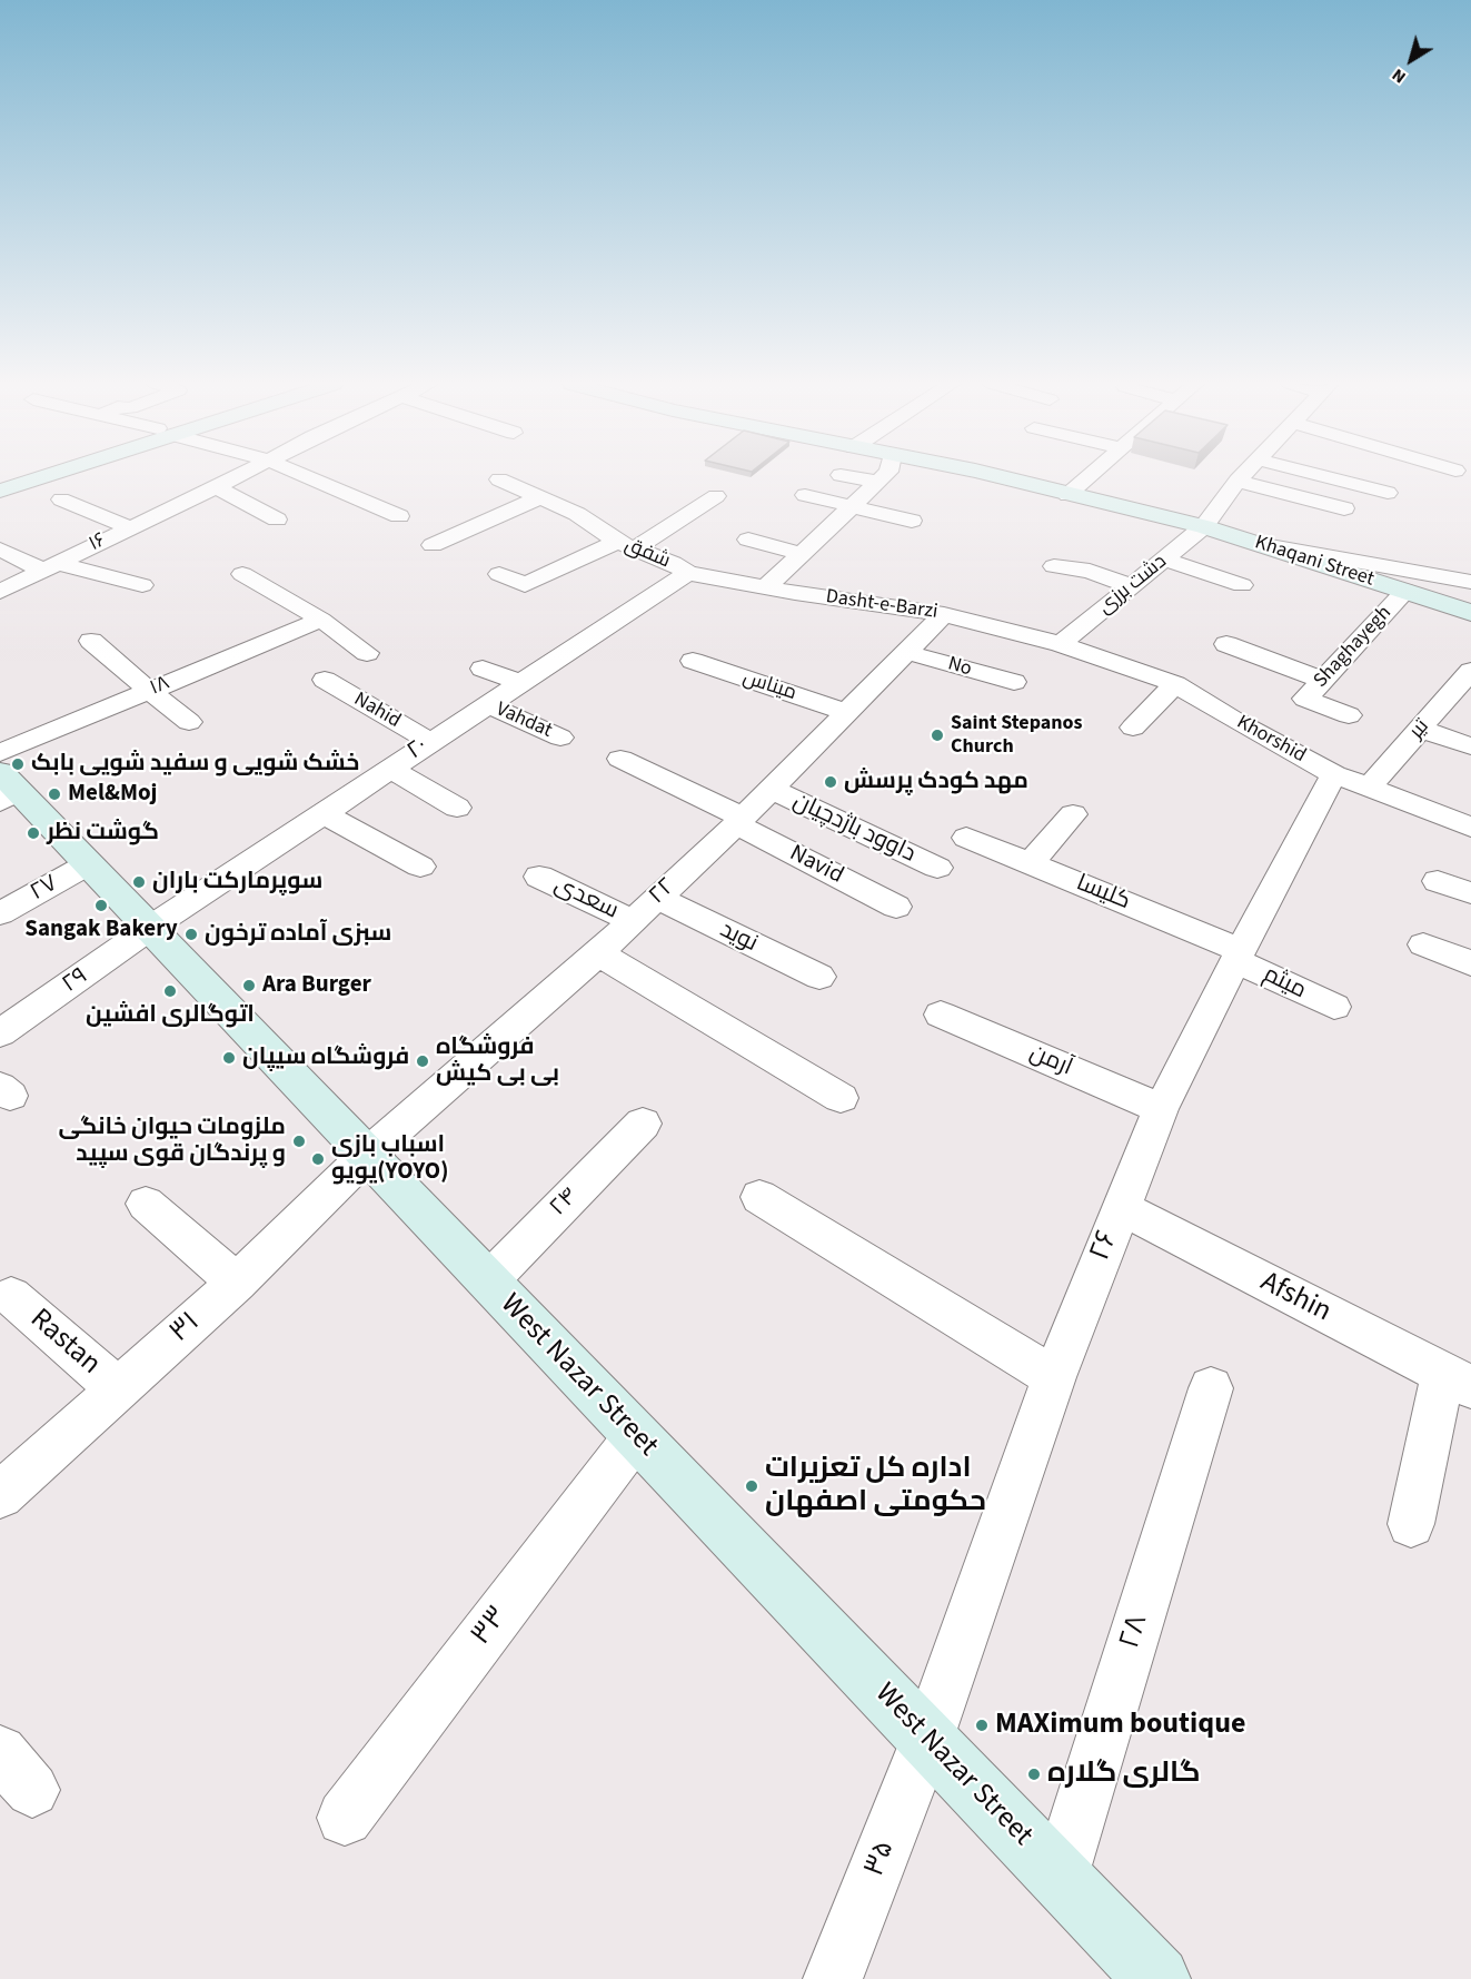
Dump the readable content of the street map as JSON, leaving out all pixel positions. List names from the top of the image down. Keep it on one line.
{"streets":{"main road":["Khaqani Street","West Nazar Street"],"street":["۱۶","شفق","دشت برزی","Dasht-e-Barzi","Shaghayegh","No","۱۸","میناس","Nahid","Vahdat","تیر","Khorshid","۲۰","داوود باژدچیان","Navid","۲۷","۲۲","کلیسا","سعدی","نوید","۲۹","میثم","آرمن","۲۴","۲۶","Afshin","۳۱","Rastan","۳۳","۲۸","۳۵"]},"crossings":[["شفق","Dasht-e-Barzi"],["شفق","۲۰"],["Khaqani Street","دشت برزی"],["Khaqani Street","Shaghayegh"],["دشت برزی","Dasht-e-Barzi"],["دشت برزی","Khorshid"],["Dasht-e-Barzi","Khorshid"],["Dasht-e-Barzi","۲۰"],["Dasht-e-Barzi","۲۲"],["No","۲۲"],["۱۸","West Nazar Street"],["میناس","۲۲"],["Nahid","۲۰"],["Vahdat","۲۰"],["تیر","Khorshid"],["تیر","۲۶"],["Khorshid","۲۶"],["۲۰","۲۹"],["۲۰","West Nazar Street"],["داوود باژدچیان","۲۲"],["Navid","۲۲"],["۲۷","West Nazar Street"],["۲۲","سعدی"],["۲۲","نوید"],["۲۲","۳۱"],["۲۲","West Nazar Street"],["کلیسا","میثم"],["کلیسا","۲۶"],["۲۹","West Nazar Street"],["میثم","۲۶"],["آرمن","۲۶"],["۲۴","West Nazar Street"],["۲۶","Afshin"],["۲۶","West Nazar Street"],["۲۶","۳۵"],["۳۱","Rastan"],["۳۱","West Nazar Street"],["West Nazar Street","۳۳"],["West Nazar Street","۲۸"],["West Nazar Street","۳۵"]],"places":["Saint Stepanos Church","خشک شویی و سفید شویی بابک","مهد کودک پرسش","Mel&Moj","گوشت نظر","سوپرمارکت باران","Sangak Bakery","سبزی آماده ترخون","Ara Burger","اتوگالری افشین","فروشگاه سیپان","فروشگاه بی بی کیش","ملزومات حیوان خانگی و پرندگان قوی سپید","اسباب بازی یویو(YOYO)","اداره کل تعزیرات حکومتی اصفهان","MAXimum boutique","گالری گلاره"],"north":"bottom left"}
